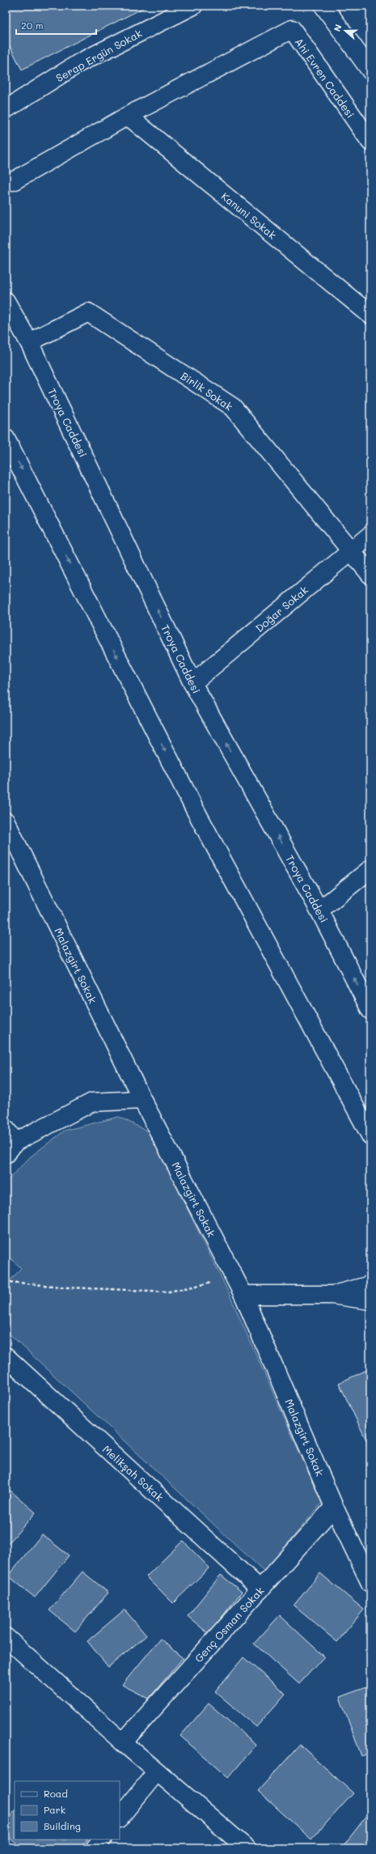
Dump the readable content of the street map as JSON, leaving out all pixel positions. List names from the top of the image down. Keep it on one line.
{"streets":{"street":["Serap Ergün Sokak","Ahi Evren Caddesi","Kanuni Sokak","Birlik Sokak","Troya Caddesi","Doğar Sokak","Malazgirt Sokak","Melikşah Sokak","Genç Osman Sokak"]},"crossings":[["Ahi Evren Caddesi","Kanuni Sokak"],["Birlik Sokak","Troya Caddesi"],["Birlik Sokak","Doğar Sokak"],["Troya Caddesi","Doğar Sokak"],["Malazgirt Sokak","Genç Osman Sokak"],["Melikşah Sokak","Genç Osman Sokak"]],"legend":["Road","Park","Building"],"scale_bar":"20 m","north":"left"}
